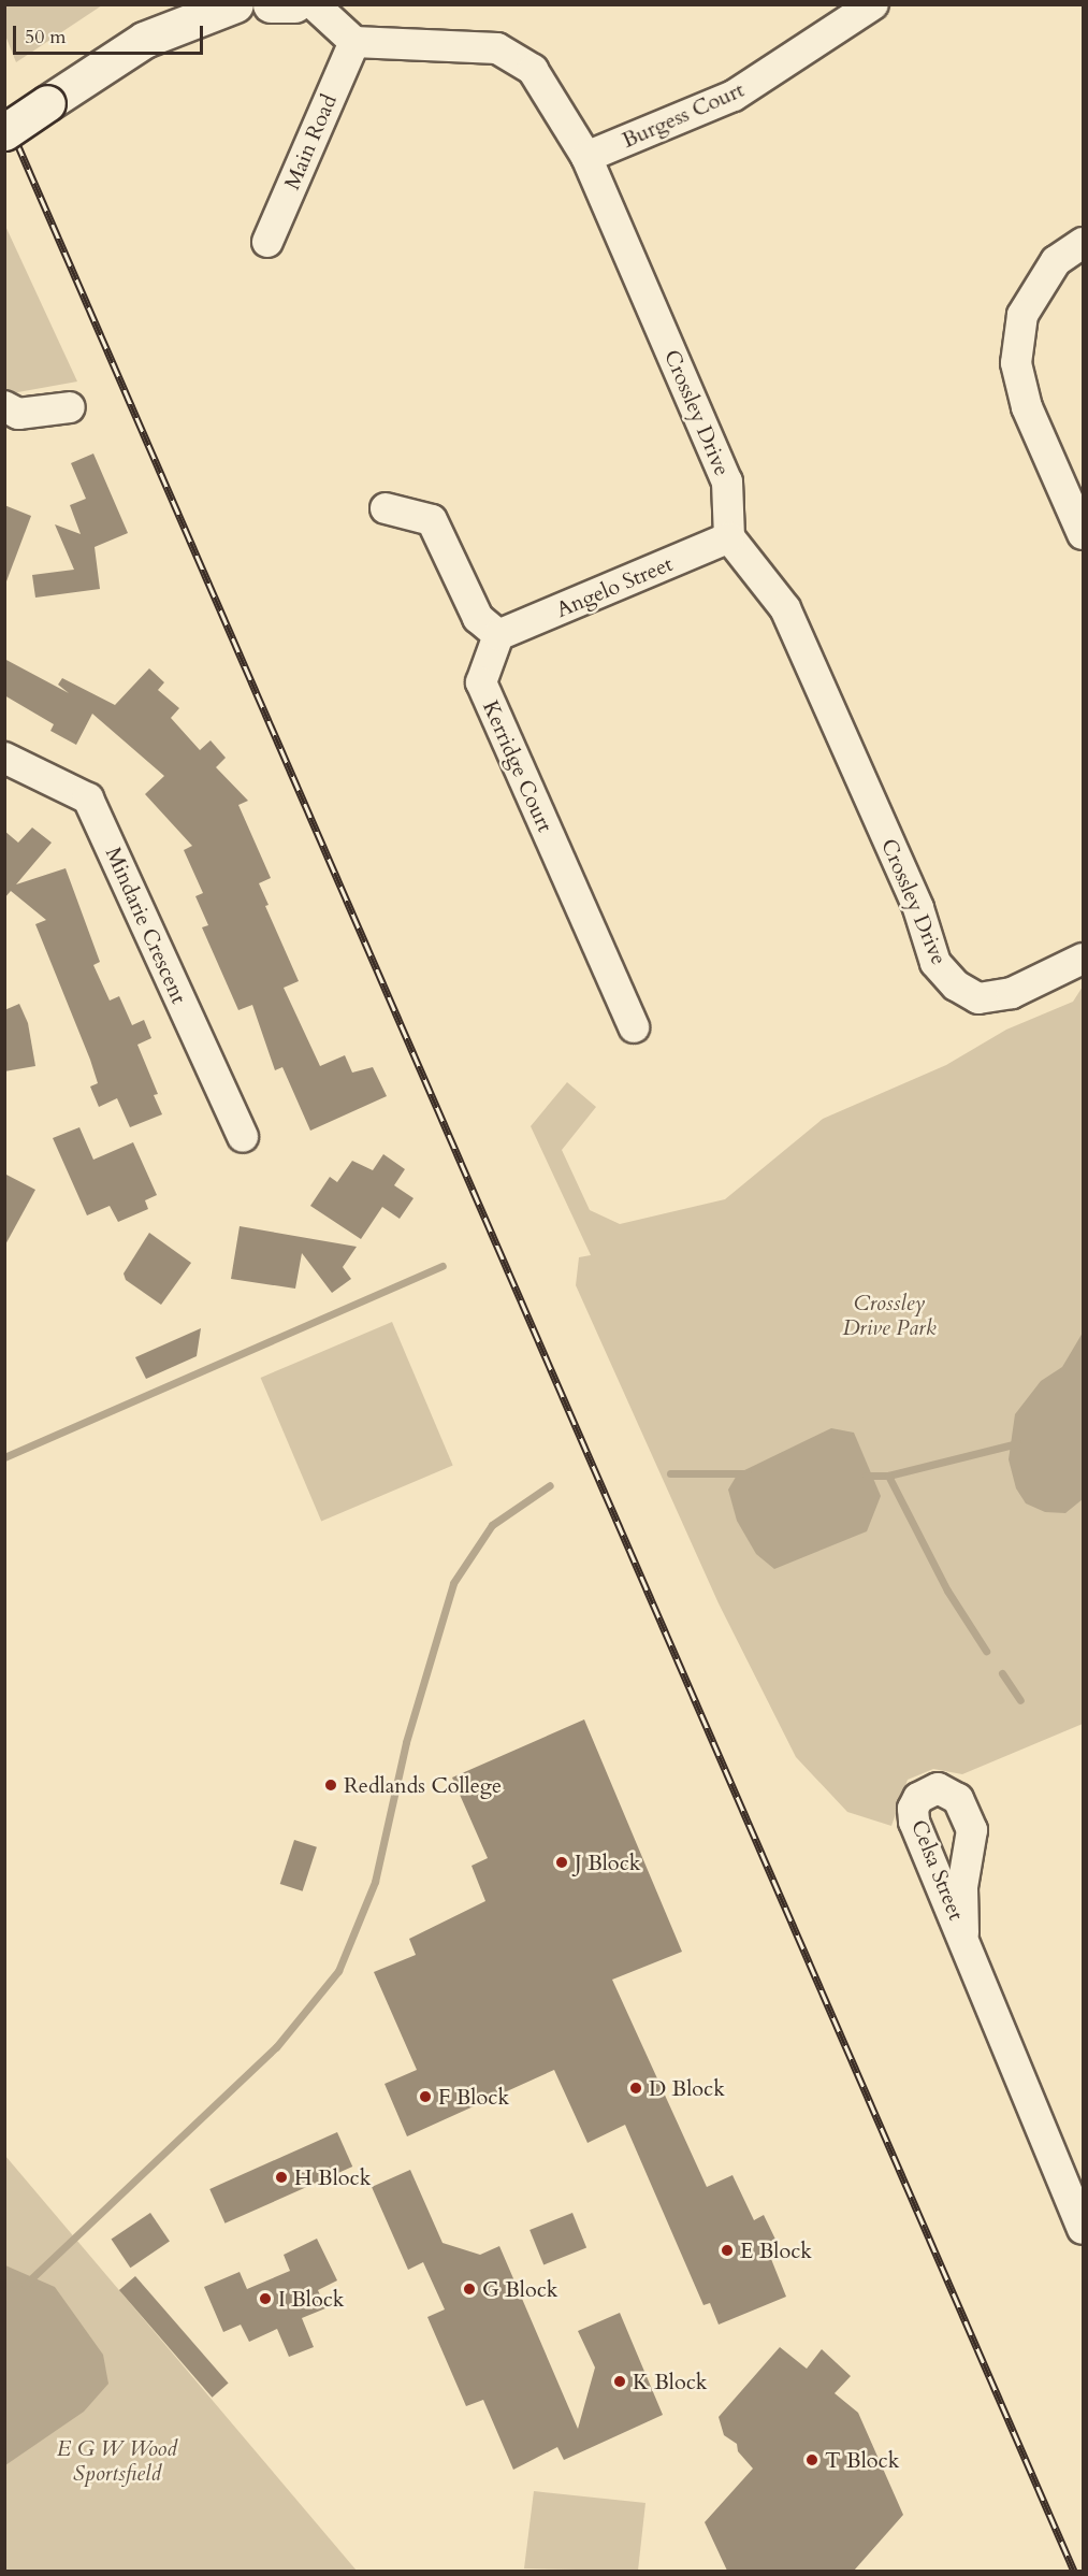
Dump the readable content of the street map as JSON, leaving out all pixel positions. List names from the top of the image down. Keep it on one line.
{"streets":{"street":["Burgess Court","Main Road","Crossley Drive","Angelo Street","Kerridge Court","Mindarie Crescent","Celsa Street"]},"crossings":[["Burgess Court","Crossley Drive"],["Main Road","Crossley Drive"],["Crossley Drive","Angelo Street"],["Angelo Street","Kerridge Court"]],"parks":["Crossley Drive Park","E G W Wood Sportsfield"],"places":["Redlands College","J Block","D Block","F Block","H Block","E Block","G Block","I Block","K Block","T Block"],"scale_bar":"50 m"}
